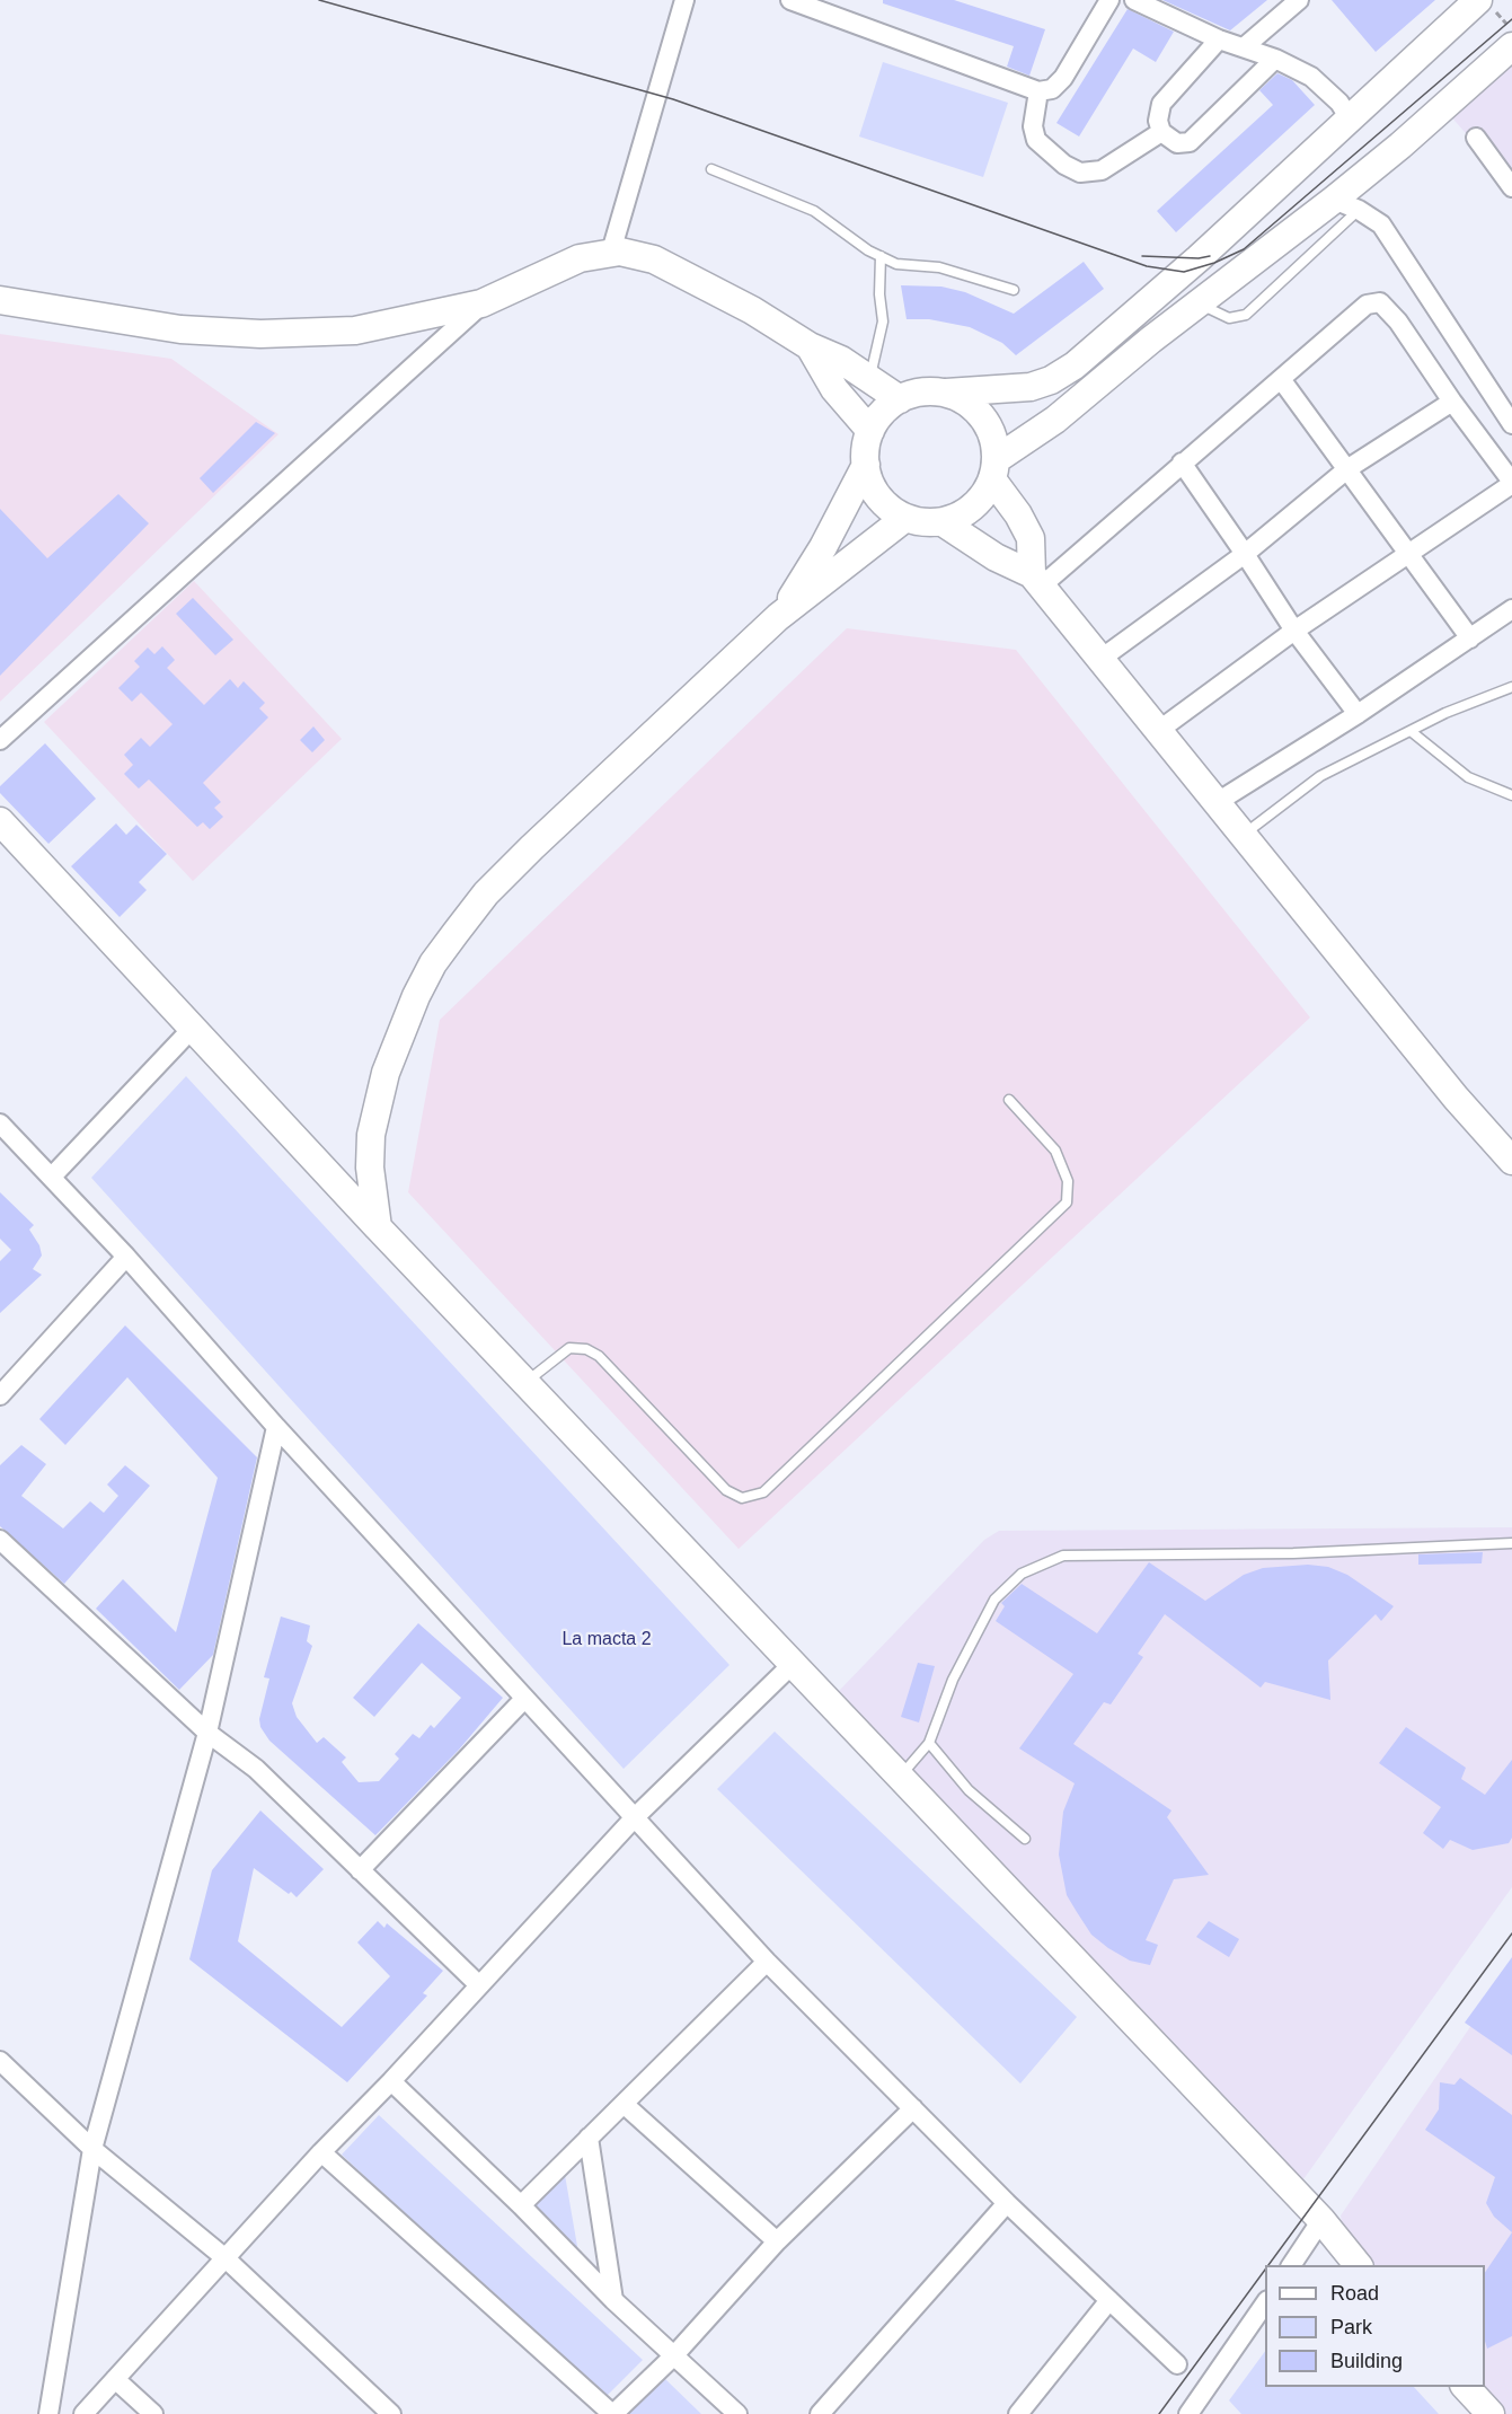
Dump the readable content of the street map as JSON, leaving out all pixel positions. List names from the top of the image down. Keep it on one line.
{"parks":["La macta 2"],"legend":["Road","Park","Building"]}
